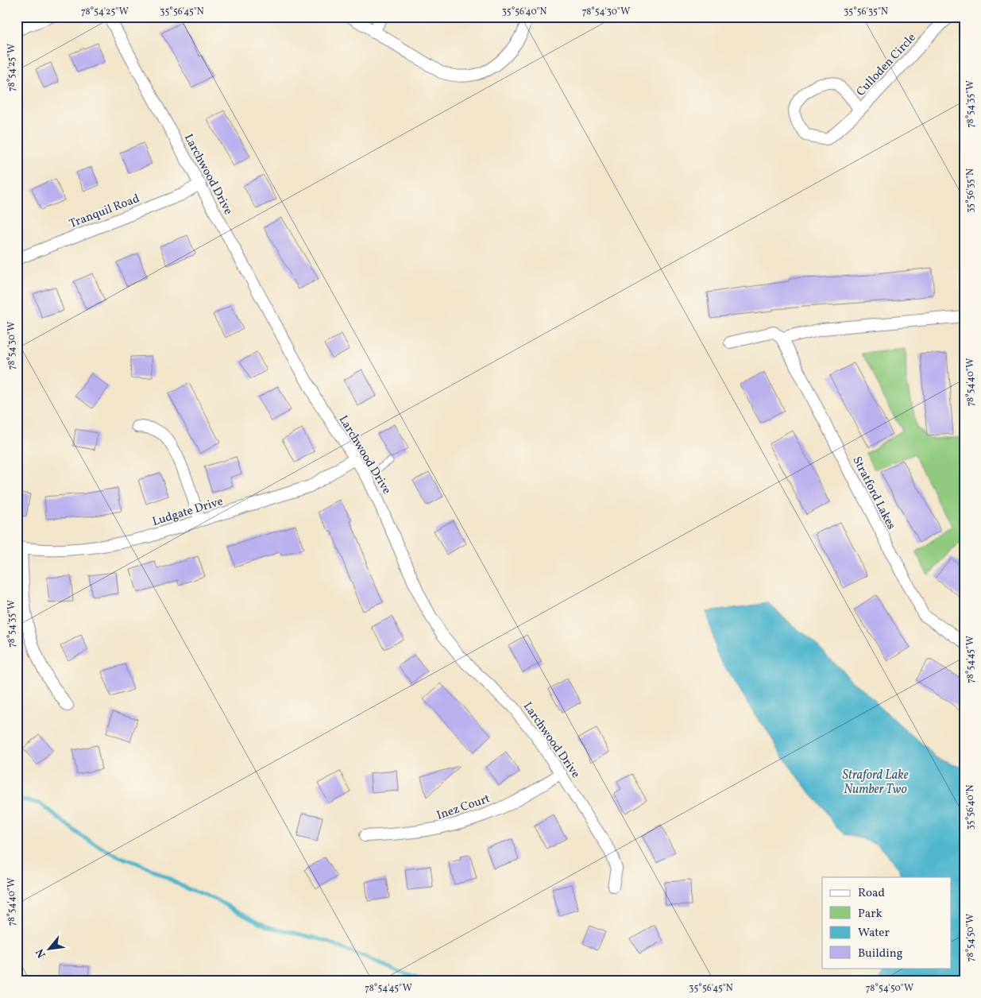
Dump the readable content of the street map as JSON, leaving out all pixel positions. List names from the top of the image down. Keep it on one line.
{"streets":{"street":["Culloden Circle","Larchwood Drive","Tranquil Road","Stratford Lakes","Ludgate Drive","Inez Court"]},"crossings":[["Larchwood Drive","Tranquil Road"],["Larchwood Drive","Ludgate Drive"],["Larchwood Drive","Inez Court"]],"water":["Straford Lake Number Two"],"legend":["Road","Park","Water","Building"],"north":"bottom left","coordinates":["78°54'25\"W","35°56'45\"N","35°56'40\"N","78°54'30\"W","35°56'35\"N","78°54'35\"W","78°54'40\"W","78°54'45\"W","78°54'50\"W"]}
